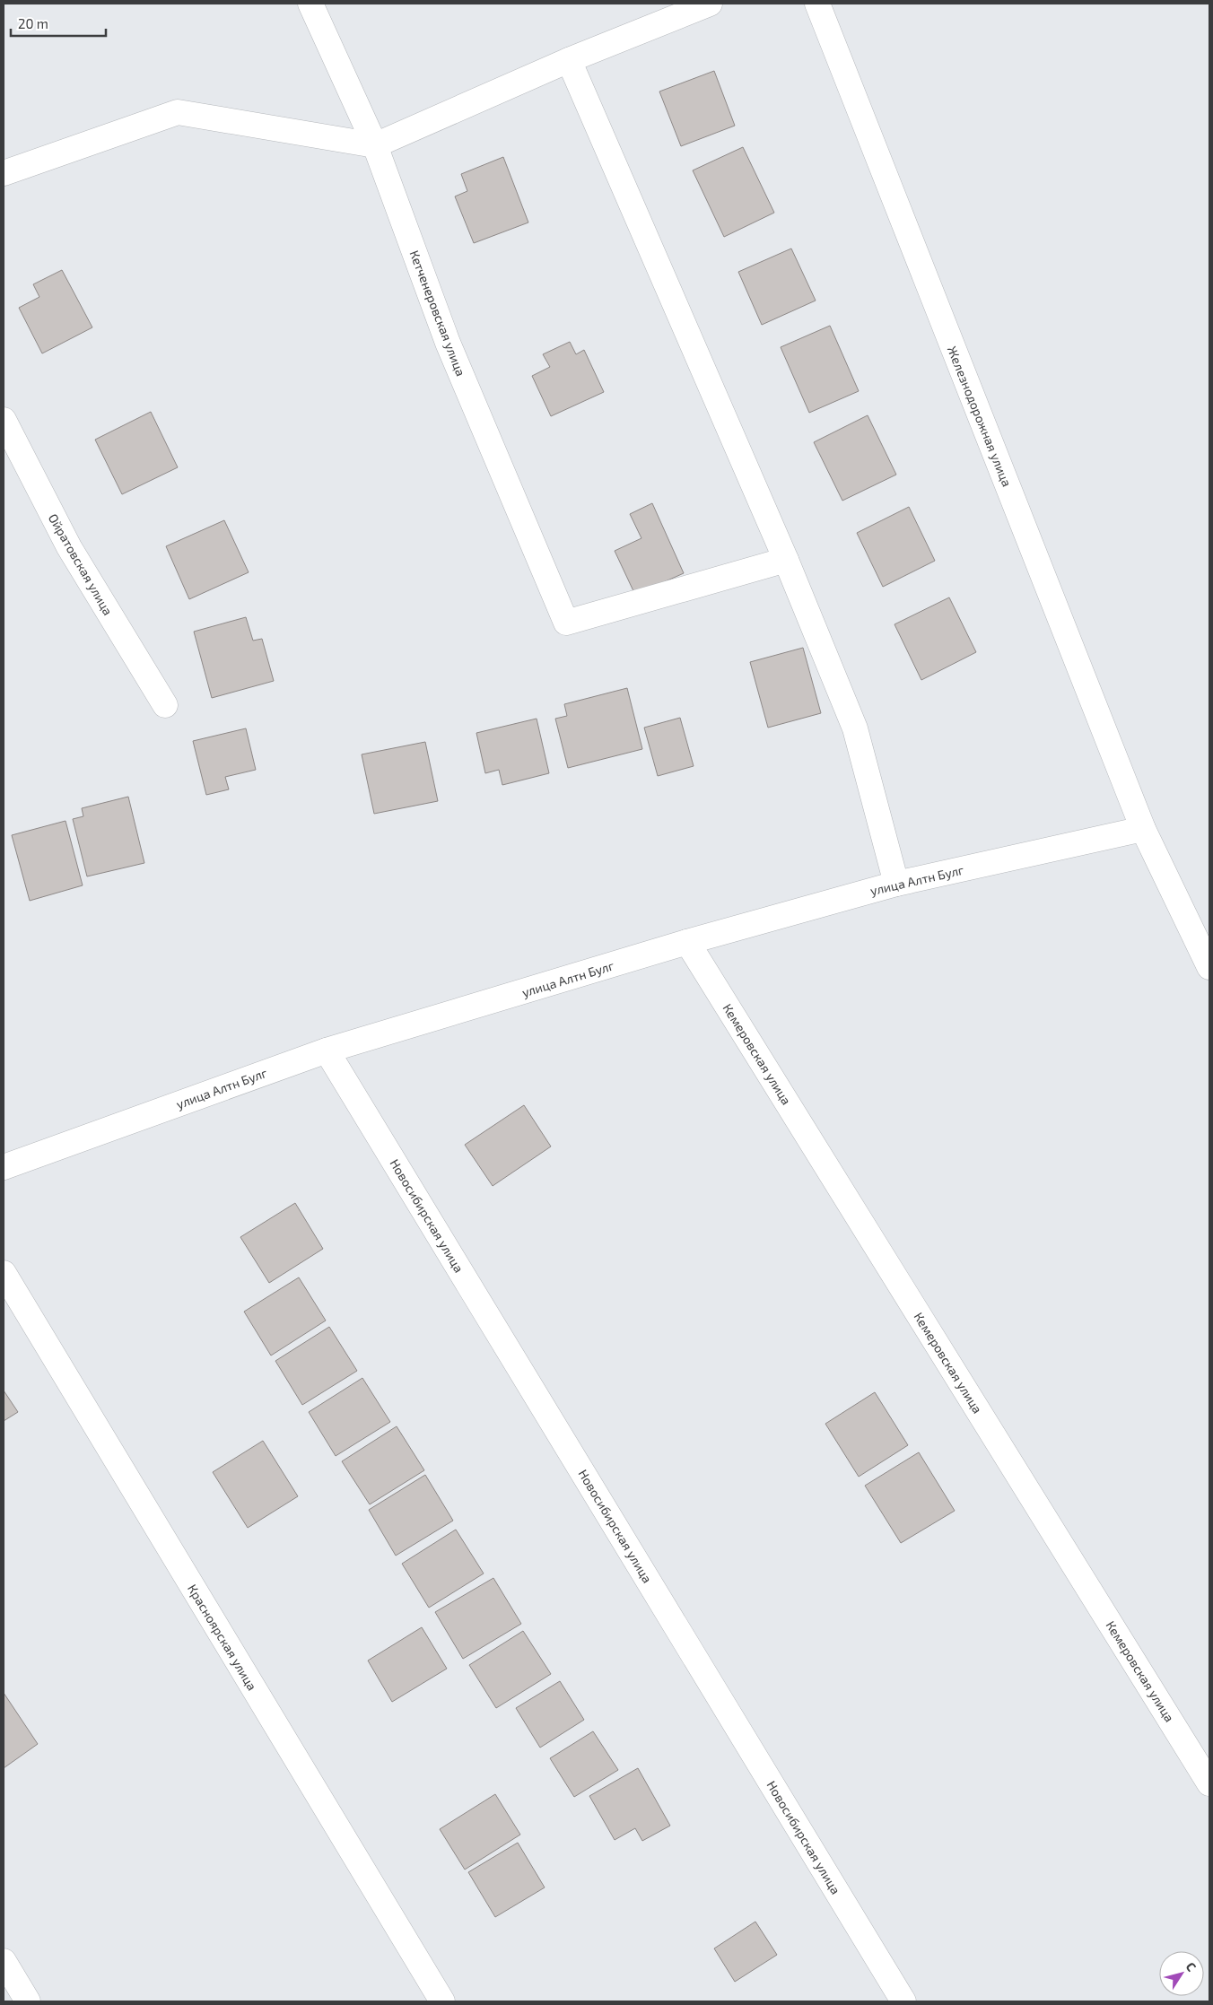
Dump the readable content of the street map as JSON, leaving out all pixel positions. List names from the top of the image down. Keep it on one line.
{"streets":{"street":["Кетченеровская улица","Железнодорожная улица","Ойратовская улица","улица Алтн Булг","Кемеровская улица","Новосибирская улица","Красноярская улица"]},"crossings":[["Железнодорожная улица","улица Алтн Булг"],["улица Алтн Булг","Кемеровская улица"],["улица Алтн Булг","Новосибирская улица"]],"scale_bar":"20 m","north":"top right"}
